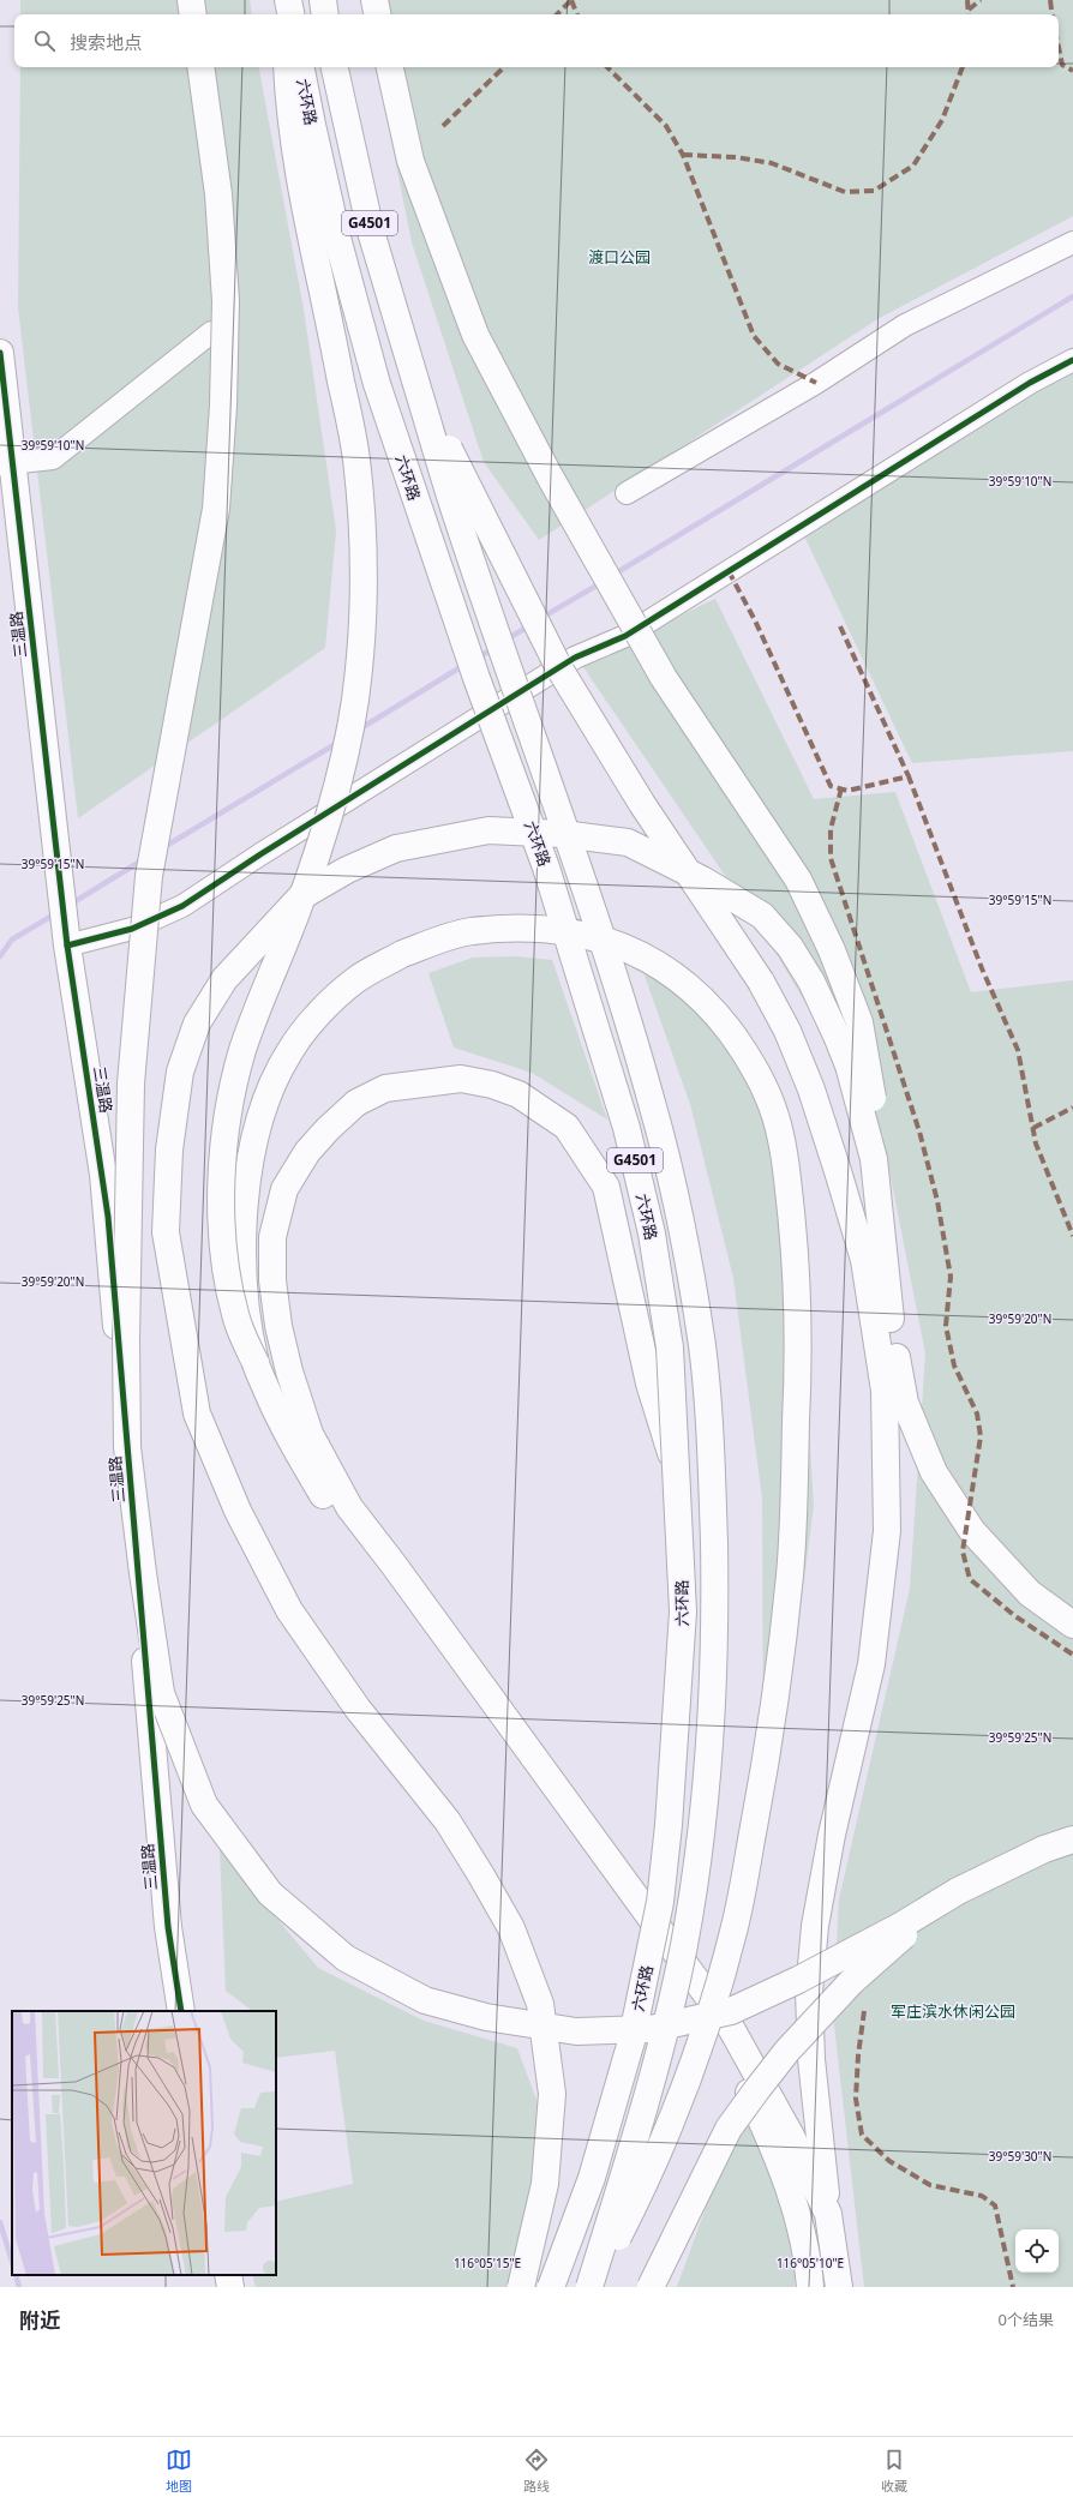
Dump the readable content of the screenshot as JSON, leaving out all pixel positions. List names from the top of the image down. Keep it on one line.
{"streets":{"highway":["六环路","G4501","三温路"]},"parks":["渡口公园","军庄滨水休闲公园"],"page":{"search":"搜索地点","heading":["附近","0个结果"],"nav":["地图","路线","收藏"]},"coordinates":["39°59'10\"N","39°59'15\"N","39°59'20\"N","39°59'25\"N","39°59'30\"N","116°05'15\"E","116°05'10\"E"]}
